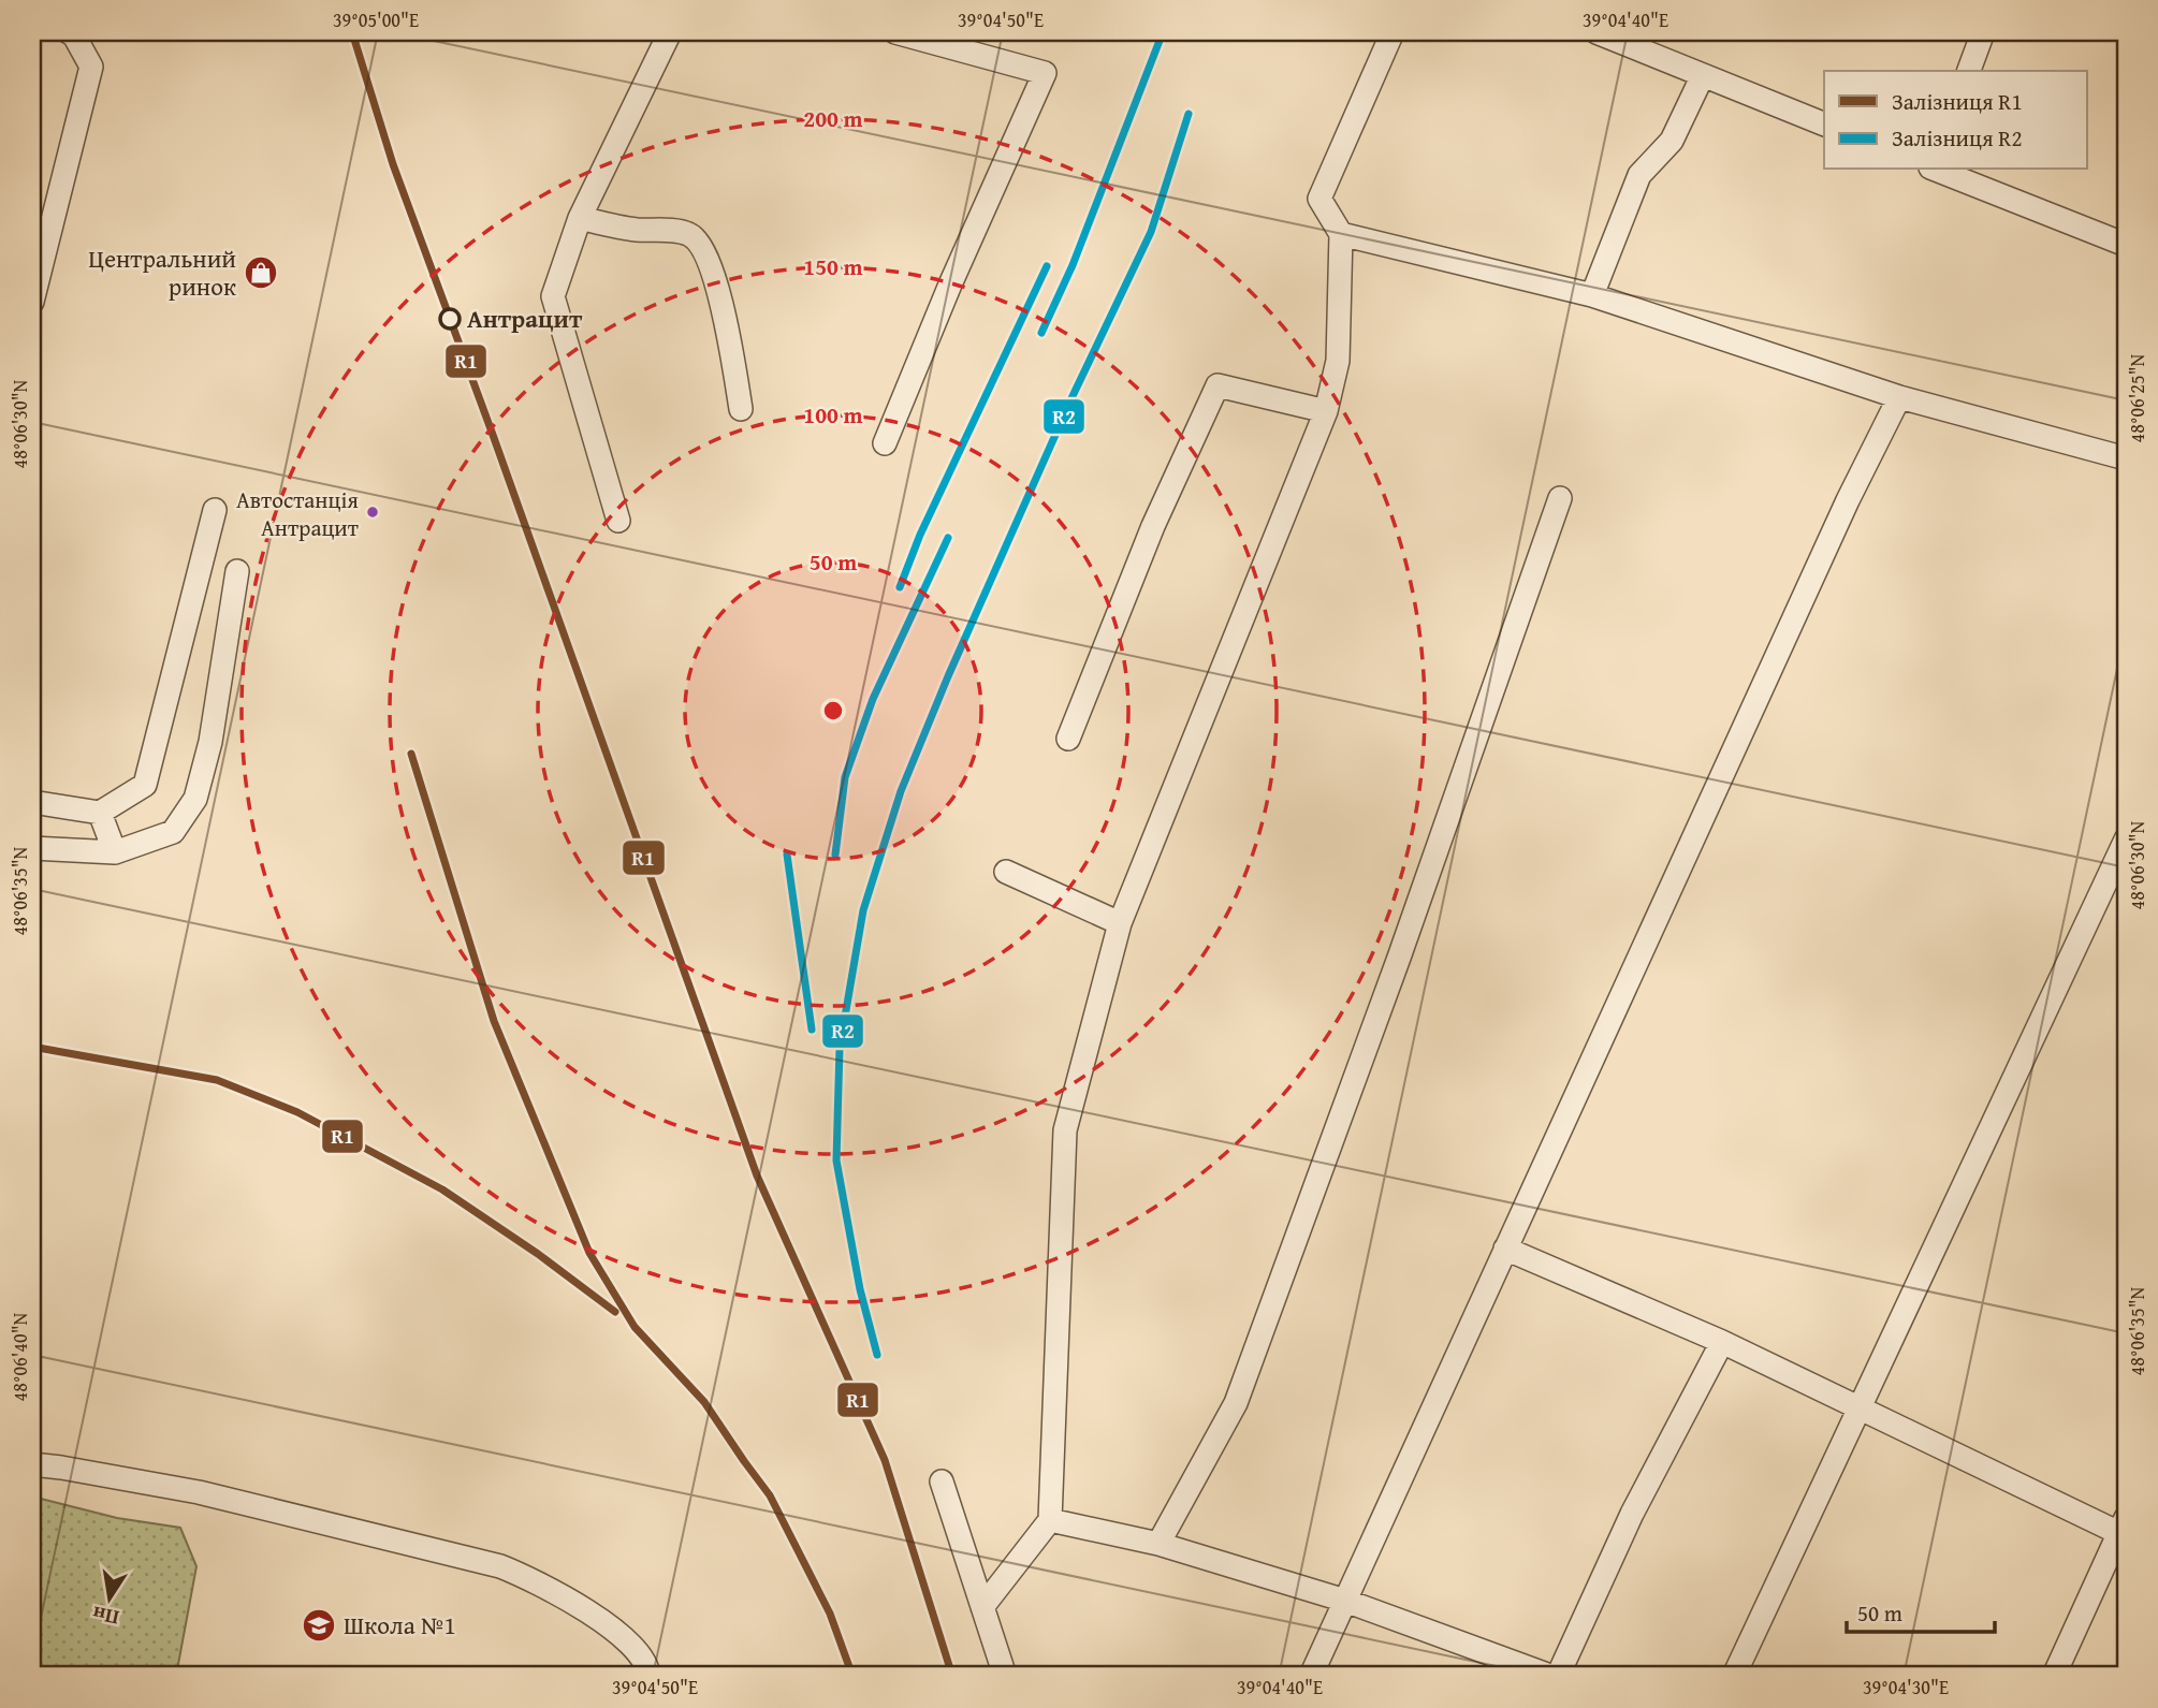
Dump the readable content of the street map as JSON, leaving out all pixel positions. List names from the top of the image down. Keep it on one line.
{"places":{"shop":["Центральний ринок"],"other":["Антрацит","Автостанція Антрацит"],"school or university":["Школа №1"]},"lines":["rail line R1","rail line R2"],"legend":["Залізниця R1","Залізниця R2"],"scale_bar":"50 m","north":"bottom","coordinates":["39°05'00\"E","39°04'50\"E","39°04'40\"E","48°06'25\"N","48°06'30\"N","48°06'35\"N","48°06'40\"N","39°04'30\"E"],"rings":["200 m","150 m","100 m","50 m"]}
